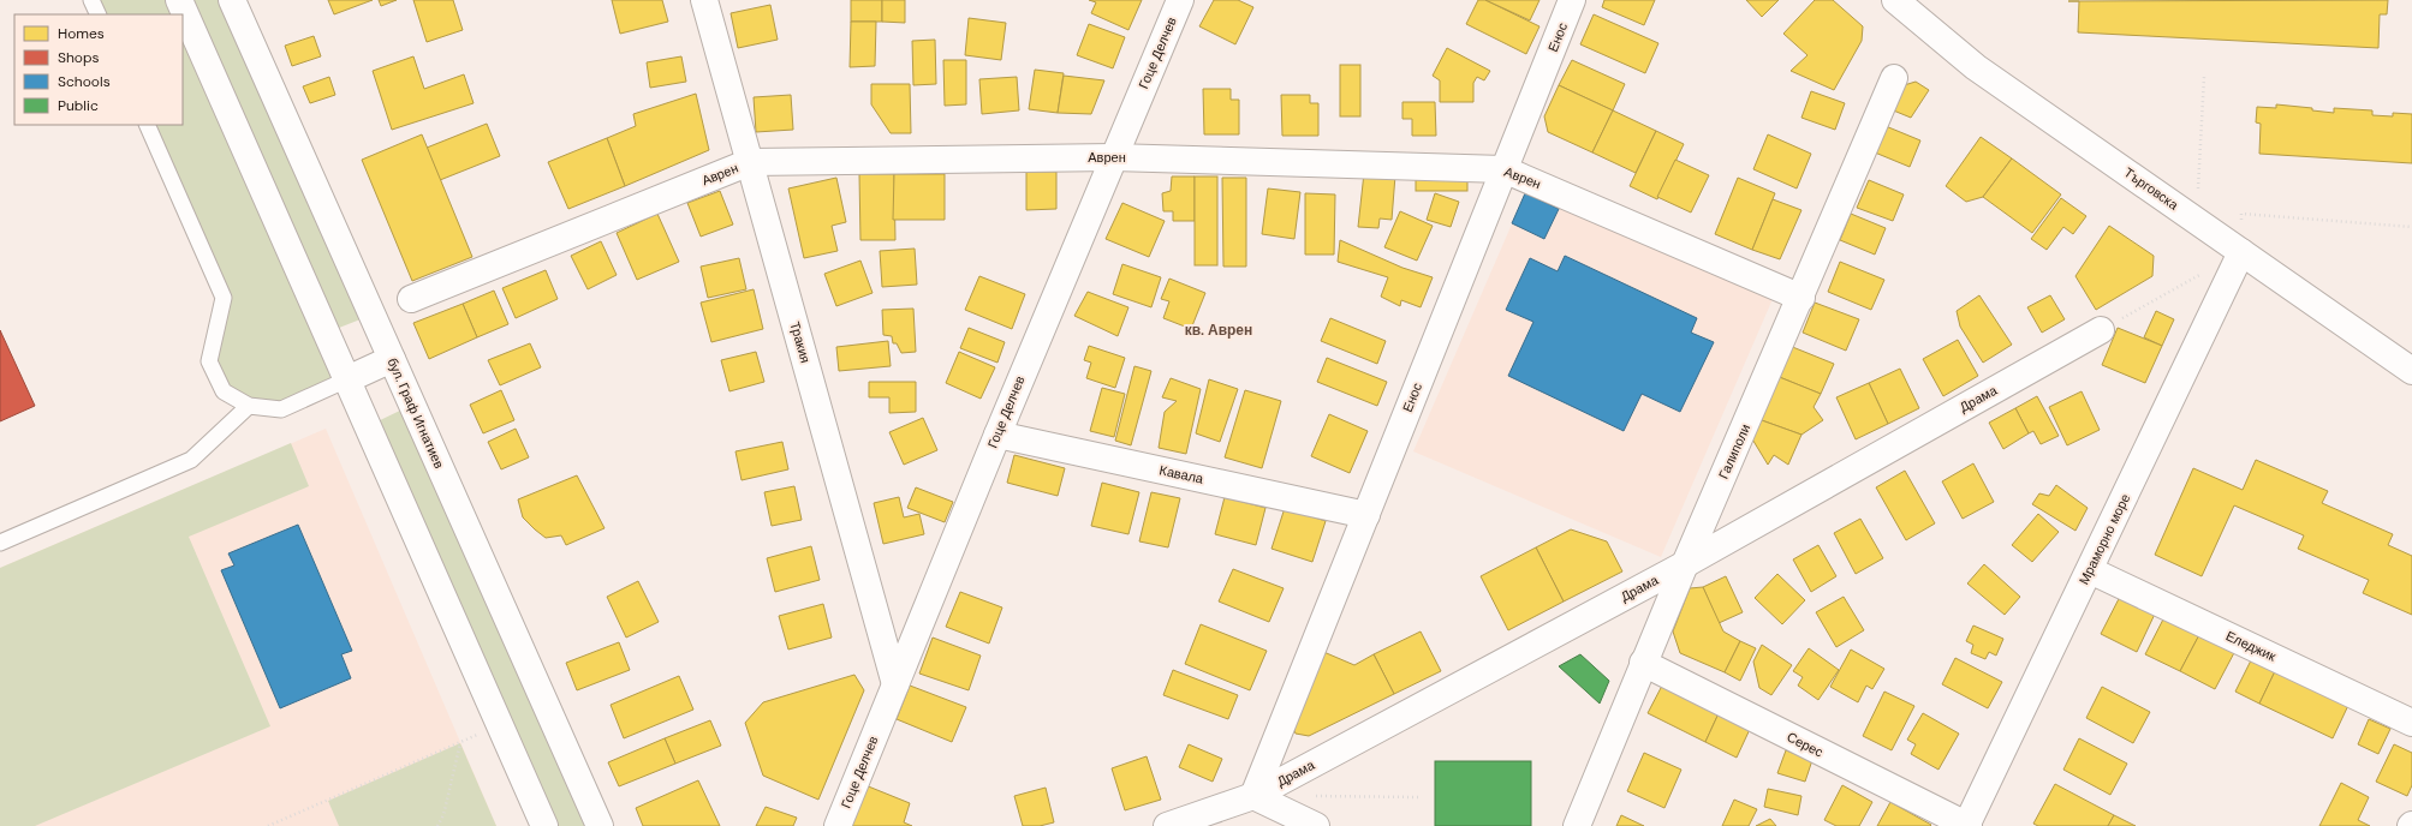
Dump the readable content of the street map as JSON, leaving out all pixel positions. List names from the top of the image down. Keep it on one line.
{"streets":{"street":["Енос","Гоце Делчев","Аврен","Търговска","Тракия","Драма","бул. Граф Игнатиев","Галиполи","Кавала","Мраморно море","Еледжик","Серес"]},"crossings":[["Енос","Аврен"],["Енос","Драма"],["Енос","Кавала"],["Гоце Делчев","Аврен"],["Гоце Делчев","Тракия"],["Гоце Делчев","Кавала"],["Аврен","Тракия"],["Аврен","Галиполи"],["Търговска","Мраморно море"],["Драма","Галиполи"],["Галиполи","Серес"],["Мраморно море","Еледжик"],["Мраморно море","Серес"]],"districts":["кв. Аврен"],"legend":["Homes","Shops","Schools","Public"]}
